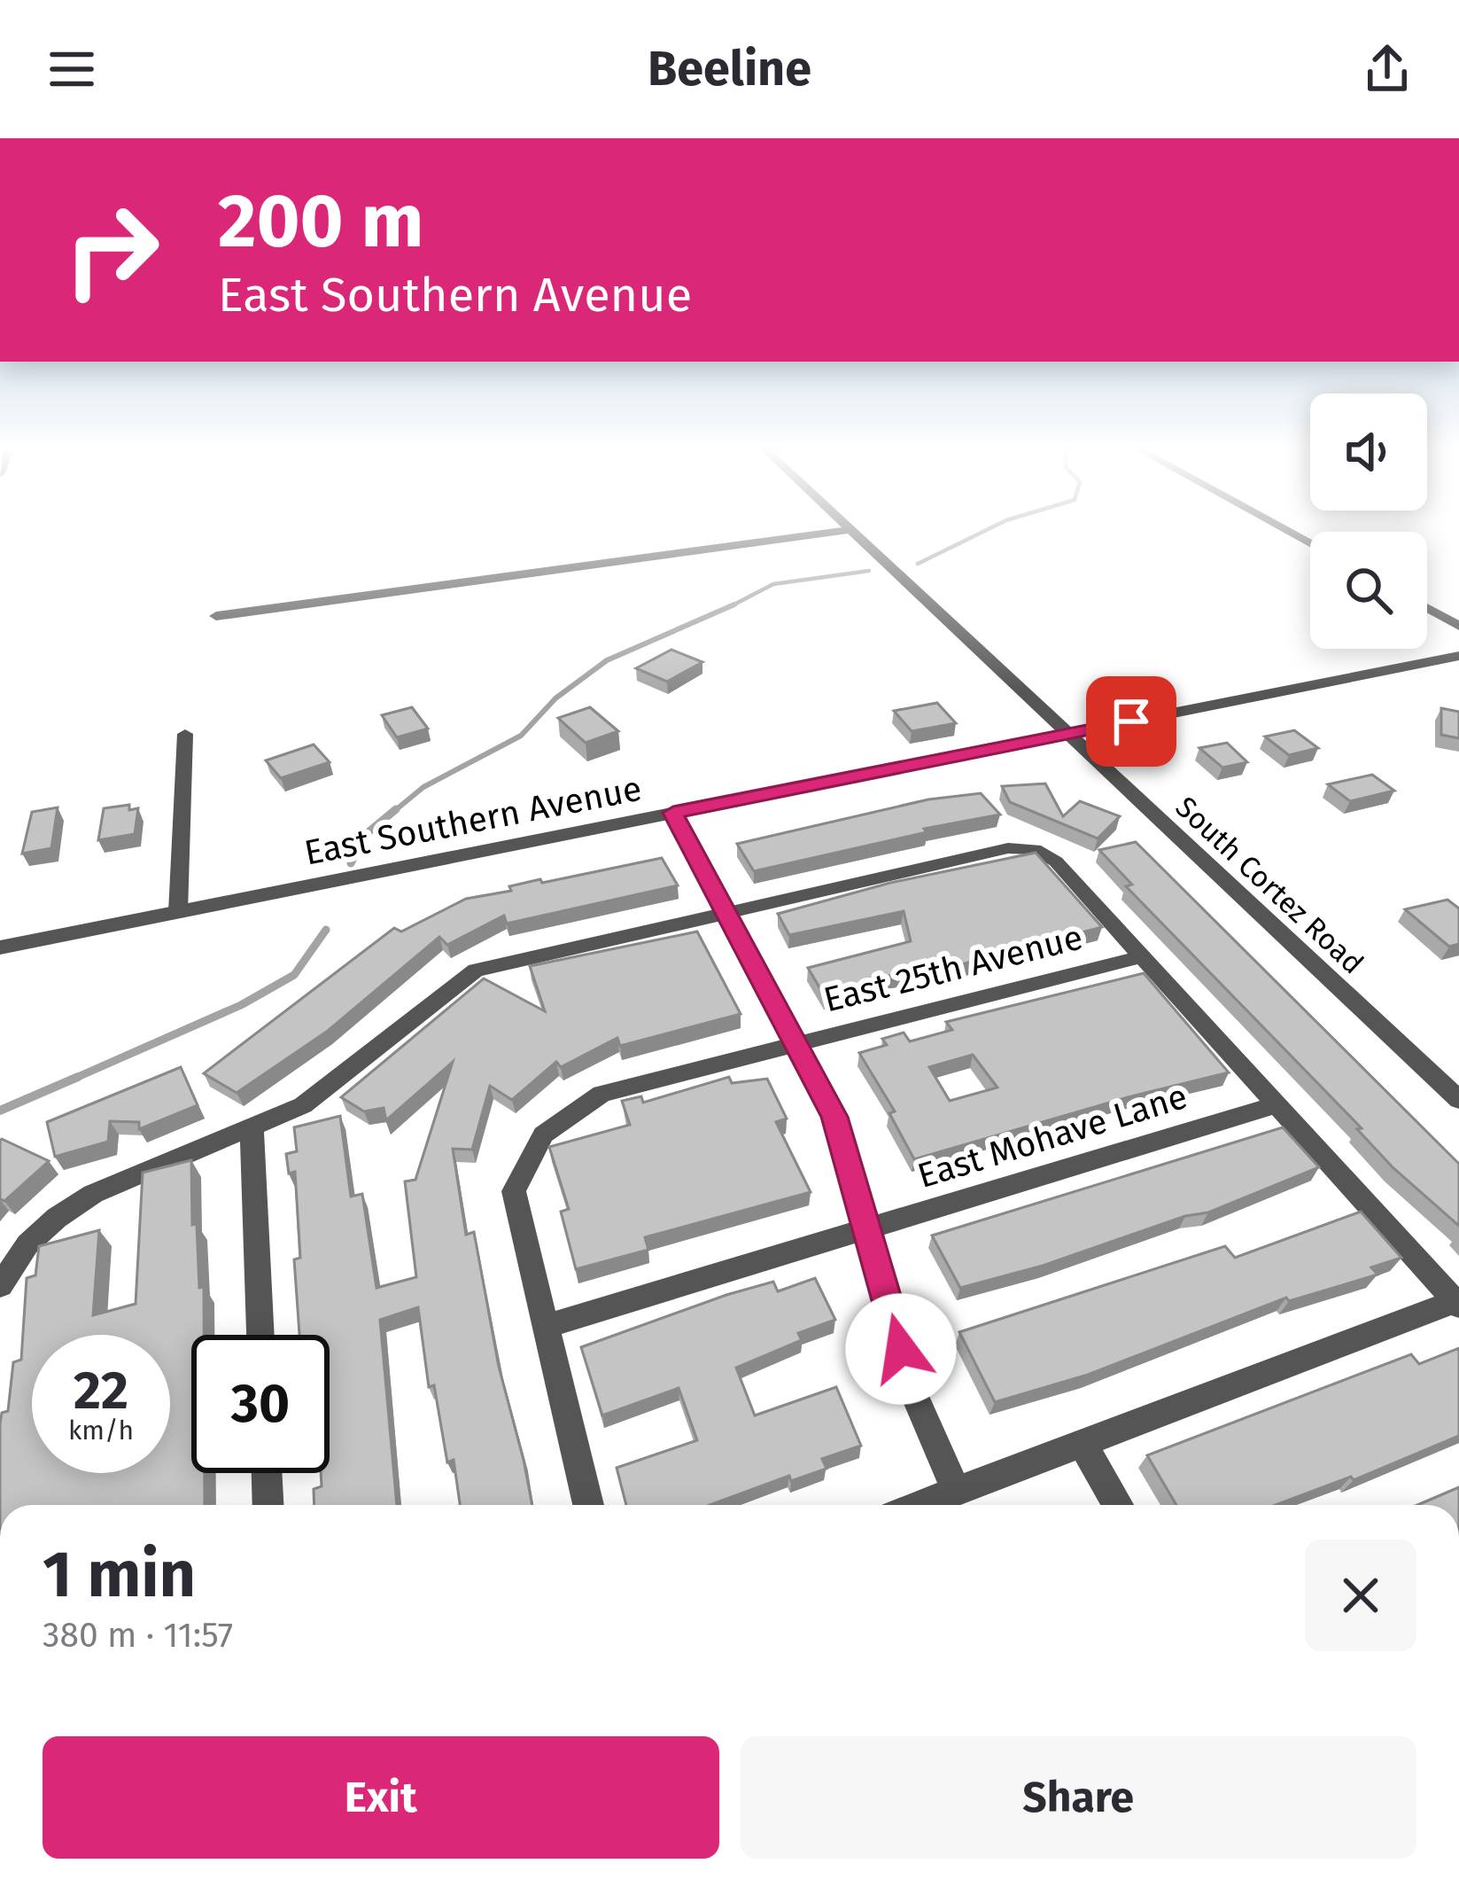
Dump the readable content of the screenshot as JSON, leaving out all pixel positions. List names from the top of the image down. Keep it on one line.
{"streets":{"street":["East Southern Avenue","South Cortez Road","East 25th Avenue","East Mohave Lane"]},"crossings":[["East Southern Avenue","South Cortez Road"],["East 25th Avenue","East Mohave Lane"]],"page":{"header":"Beeline","turn":["200 m","East Southern Avenue"],"speed":"22 km/h","limit":"30","heading":["1 min","380 m · 11:57"],"buttons":["Exit","Share"]}}
